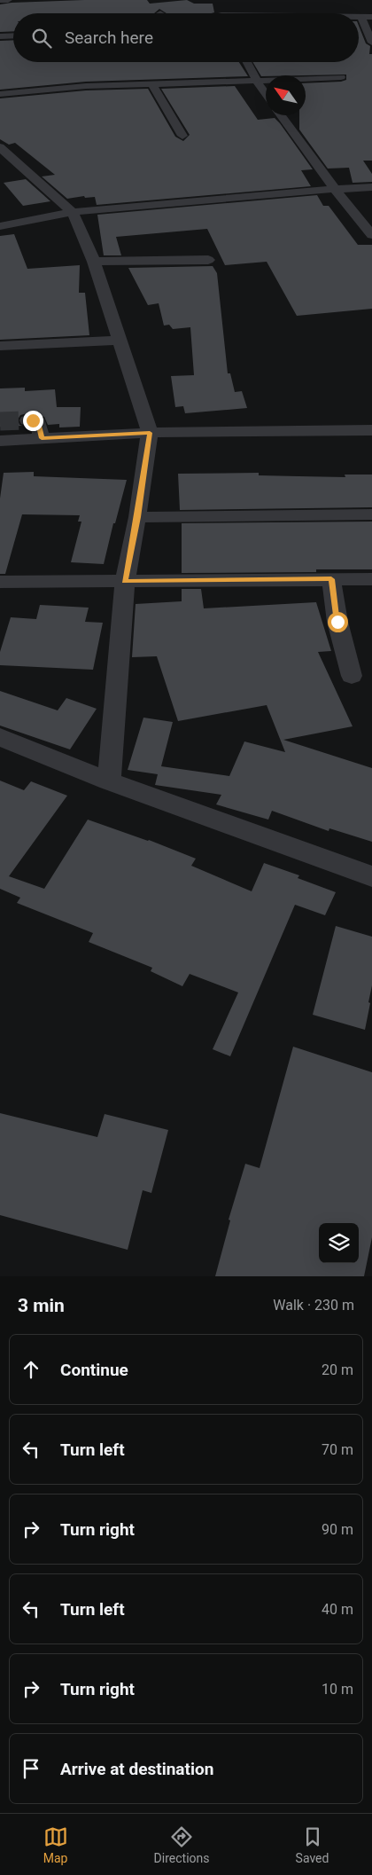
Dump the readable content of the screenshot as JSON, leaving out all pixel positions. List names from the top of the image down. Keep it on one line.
{"north":"top left","page":{"search":"Search here","heading":["3 min","Walk · 230 m"],"list":[["Continue","20 m"],["Turn left","70 m"],["Turn right","90 m"],["Turn left","40 m"],["Turn right","10 m"],"Arrive at destination"],"nav":["Map","Directions","Saved"]}}
